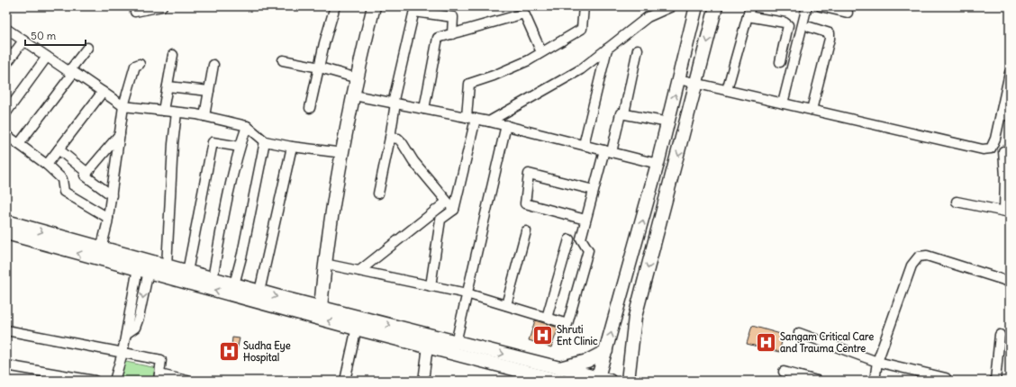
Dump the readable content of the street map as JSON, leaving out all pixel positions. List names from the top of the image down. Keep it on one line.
{"places":{"hospital":["Shruti Ent Clinic","Sangam Critical Care and Trauma Centre","Sudha Eye Hospital"]},"scale_bar":"50 m"}
